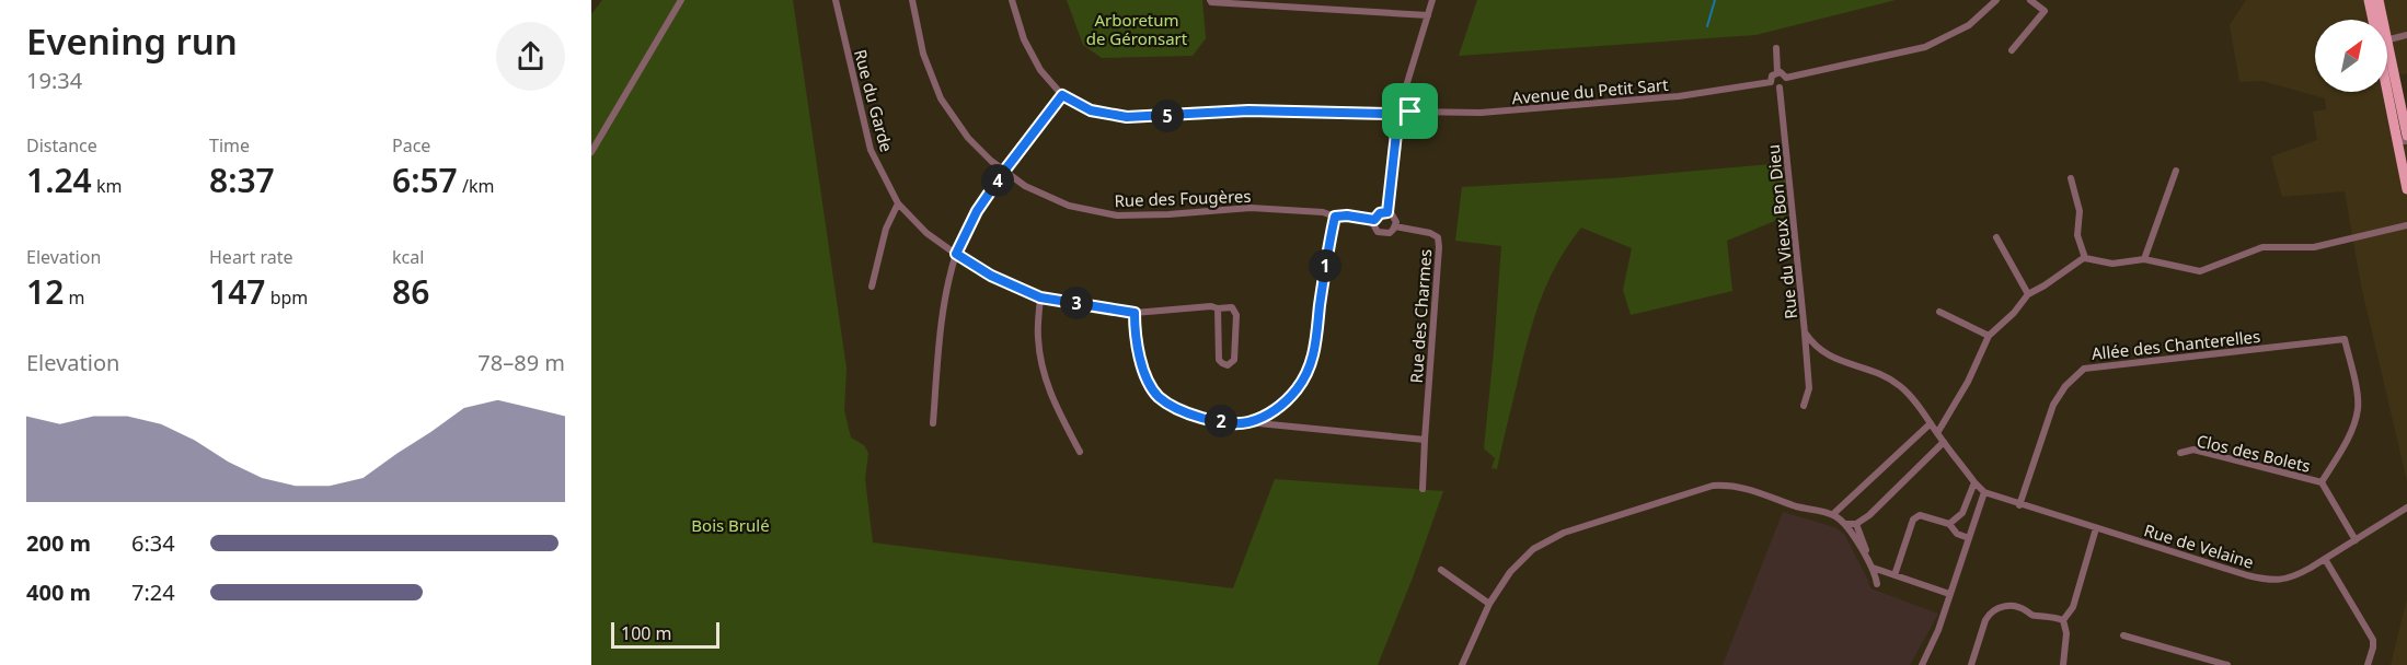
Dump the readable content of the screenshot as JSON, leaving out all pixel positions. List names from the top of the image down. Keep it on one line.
{"streets":{"street":["Avenue du Petit Sart","Rue du Garde","Rue des Fougères","Rue du Vieux Bon Dieu","Rue des Charmes","Allée des Chanterelles","Clos des Bolets","Rue de Velaine"]},"crossings":[["Avenue du Petit Sart","Rue du Vieux Bon Dieu"],["Rue des Fougères","Rue des Charmes"],["Allée des Chanterelles","Clos des Bolets"],["Allée des Chanterelles","Rue de Velaine"]],"parks":["Arboretum de Géronsart","Bois Brulé"],"scale_bar":"100 m","north":"top right","page":{"heading":["Evening run","19:34"],"pins":["5","4","1","3","2"],"stats":[["Distance","1.24 km"],["Time","8:37"],["Pace","6:57 /km"],["Elevation","12 m"],["Heart rate","147 bpm"],["kcal","86"]],"chart":["Elevation","78–89 m"],"list":[{"name":"200 m","note":"6:34"},{"name":"400 m","note":"7:24"}],"scale":"100 m"}}
